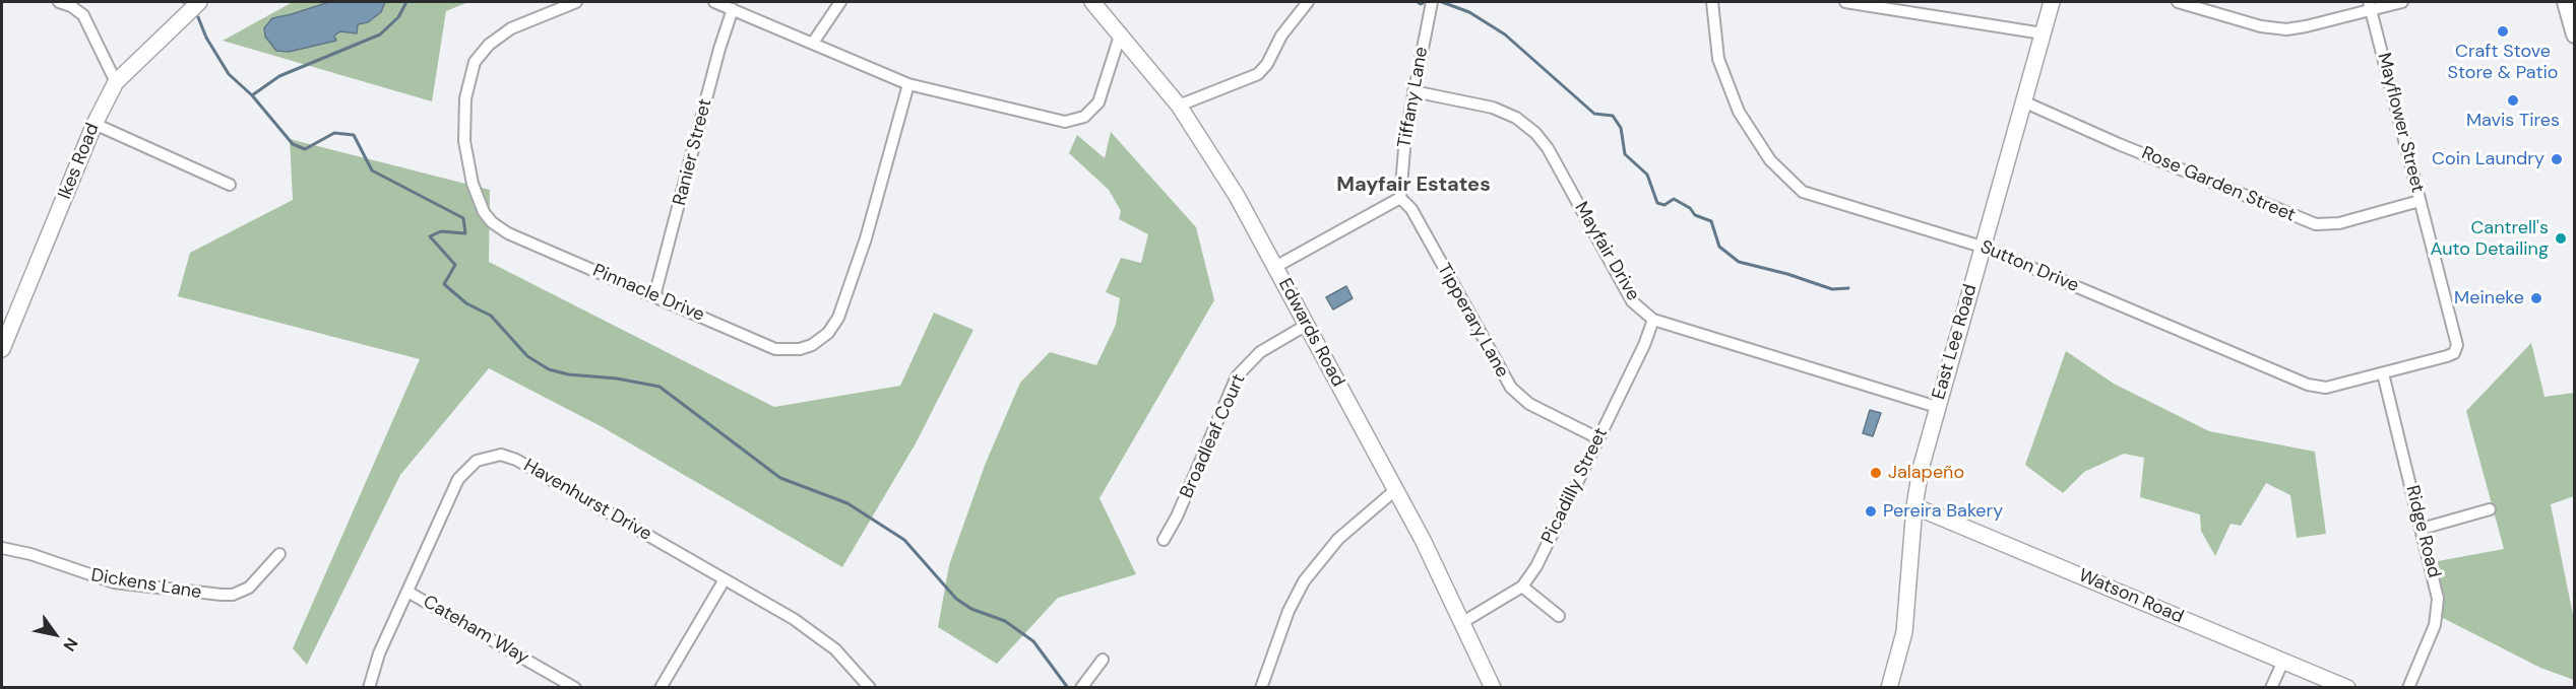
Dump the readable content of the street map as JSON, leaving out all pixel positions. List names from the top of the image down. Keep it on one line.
{"streets":{"street":["Tiffany Lane","Mayflower Street","Ranier Street","Ikes Road","Rose Garden Street","Mayfair Drive","Sutton Drive","Pinnacle Drive","Tipperary Lane","Edwards Road","East Lee Road","Broadleaf Court","Picadilly Street","Havenhurst Drive","Ridge Road","Dickens Lane","Watson Road","Cateham Way"]},"crossings":[["Tiffany Lane","Mayfair Drive"],["Tiffany Lane","Tipperary Lane"],["Mayflower Street","Rose Garden Street"],["Mayflower Street","Sutton Drive"],["Ranier Street","Pinnacle Drive"],["Rose Garden Street","East Lee Road"],["Mayfair Drive","East Lee Road"],["Mayfair Drive","Picadilly Street"],["Sutton Drive","East Lee Road"],["Sutton Drive","Ridge Road"],["Tipperary Lane","Picadilly Street"],["Edwards Road","Broadleaf Court"],["Edwards Road","Picadilly Street"],["East Lee Road","Watson Road"],["Havenhurst Drive","Cateham Way"]],"districts":["Mayfair Estates"],"places":["Craft Stove Store & Patio","Mavis Tires","Coin Laundry","Cantrell's Auto Detailing","Meineke","Jalapeño","Pereira Bakery"],"north":"bottom right"}
